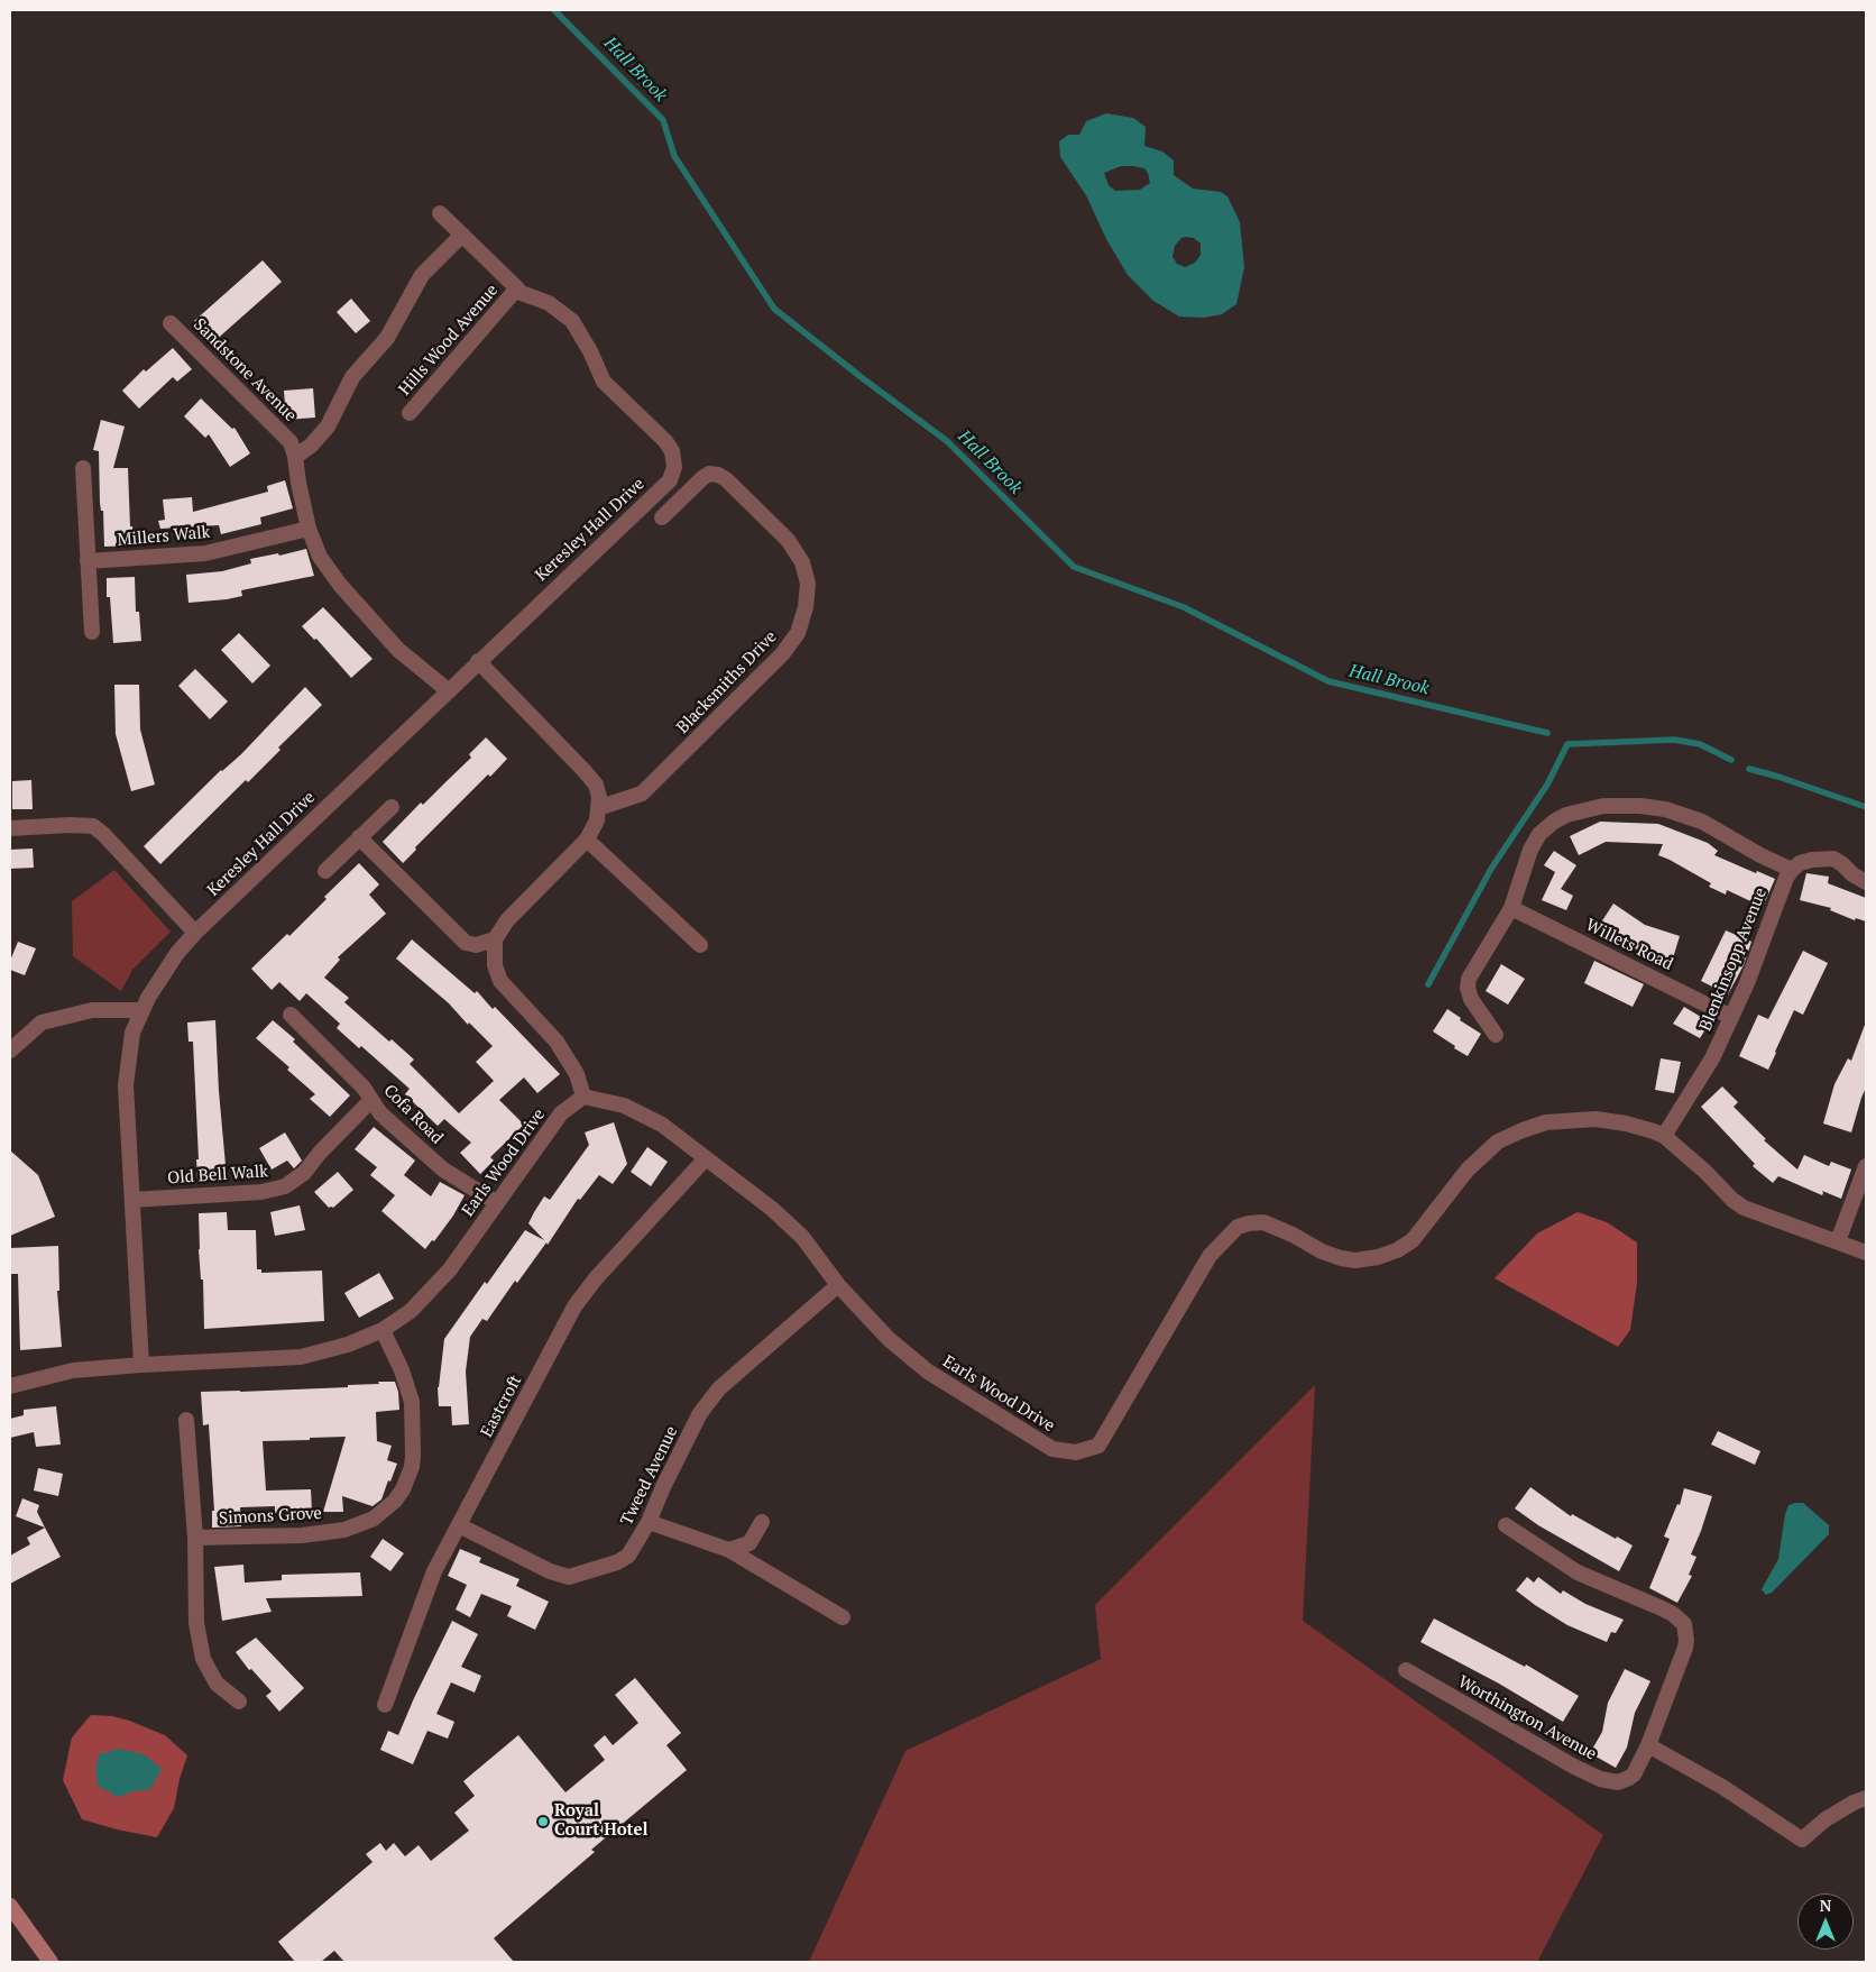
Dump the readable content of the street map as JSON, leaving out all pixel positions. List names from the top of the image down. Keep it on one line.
{"streets":{"street":["Hills Wood Avenue","Sandstone Avenue","Keresley Hall Drive","Millers Walk","Blacksmiths Drive","Willets Road","Blenkinsopp Avenue","Cofa Road","Earls Wood Drive","Old Bell Walk","Eastcroft","Tweed Avenue","Simons Grove","Worthington Avenue"]},"crossings":[["Hills Wood Avenue","Keresley Hall Drive"],["Sandstone Avenue","Keresley Hall Drive"],["Sandstone Avenue","Millers Walk"],["Keresley Hall Drive","Earls Wood Drive"],["Keresley Hall Drive","Old Bell Walk"],["Willets Road","Blenkinsopp Avenue"],["Blenkinsopp Avenue","Earls Wood Drive"],["Cofa Road","Earls Wood Drive"],["Cofa Road","Old Bell Walk"],["Earls Wood Drive","Eastcroft"],["Earls Wood Drive","Tweed Avenue"],["Earls Wood Drive","Simons Grove"],["Eastcroft","Tweed Avenue"]],"water":["Hall Brook"],"places":["Royal Court Hotel"],"north":"top"}
